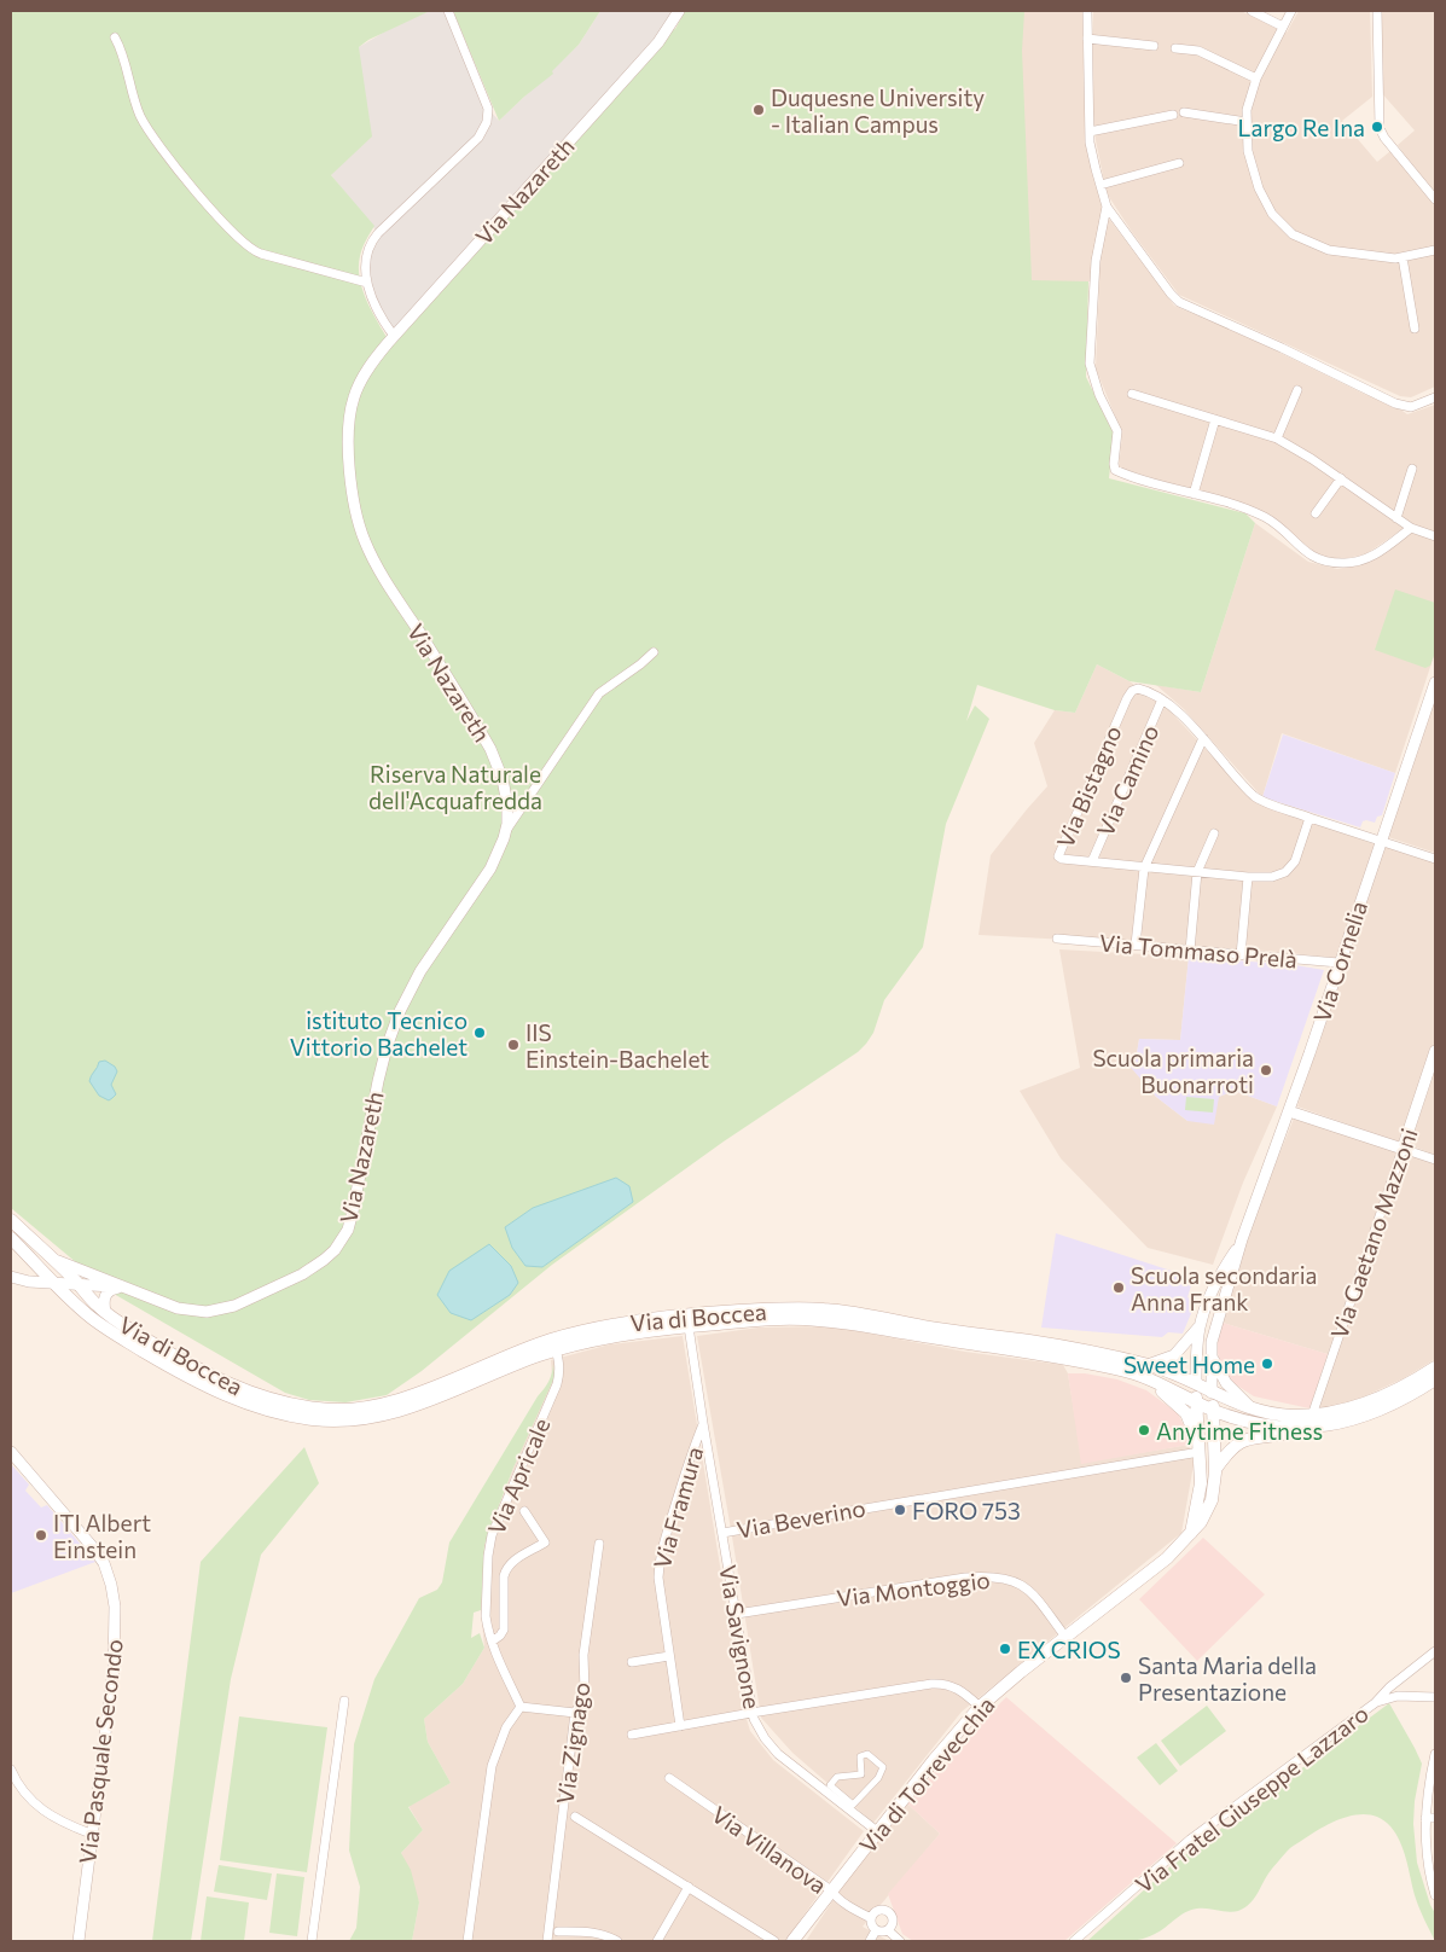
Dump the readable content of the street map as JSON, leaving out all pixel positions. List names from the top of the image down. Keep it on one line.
{"streets":{"main road":["Via di Boccea","Via di Torrevecchia"],"street":["Via Nazareth","Via Camino","Via Bistagno","Via Tommaso Prelà","Via Cornelia","Via Gaetano Mazzoni","Via Apricale","Via Framura","Via Beverino","Via Montoggio","Via Savignone","Via Zignago","Via Pasquale Secondo","Via Fratel Giuseppe Lazzaro","Via Villanova"]},"crossings":[["Via Nazareth","Via di Boccea"],["Via Camino","Via Bistagno"],["Via Bistagno","Via Cornelia"],["Via Tommaso Prelà","Via Cornelia"],["Via Cornelia","Via di Boccea"],["Via Cornelia","Via di Torrevecchia"],["Via Gaetano Mazzoni","Via di Boccea"],["Via di Boccea","Via Apricale"],["Via di Boccea","Via Framura"],["Via di Boccea","Via di Torrevecchia"],["Via Framura","Via Savignone"],["Via Beverino","Via Savignone"],["Via Montoggio","Via Savignone"],["Via Montoggio","Via di Torrevecchia"],["Via Savignone","Via di Torrevecchia"],["Via di Torrevecchia","Via Villanova"]],"parks":["Riserva Naturale dell'Acquafredda"],"places":["Duquesne University - Italian Campus","Largo Re Ina","istituto Tecnico Vittorio Bachelet","IIS Einstein-Bachelet","Scuola primaria Buonarroti","Scuola secondaria Anna Frank","Sweet Home","Anytime Fitness","FORO 753","ITI Albert Einstein","EX CRIOS","Santa Maria della Presentazione"]}
